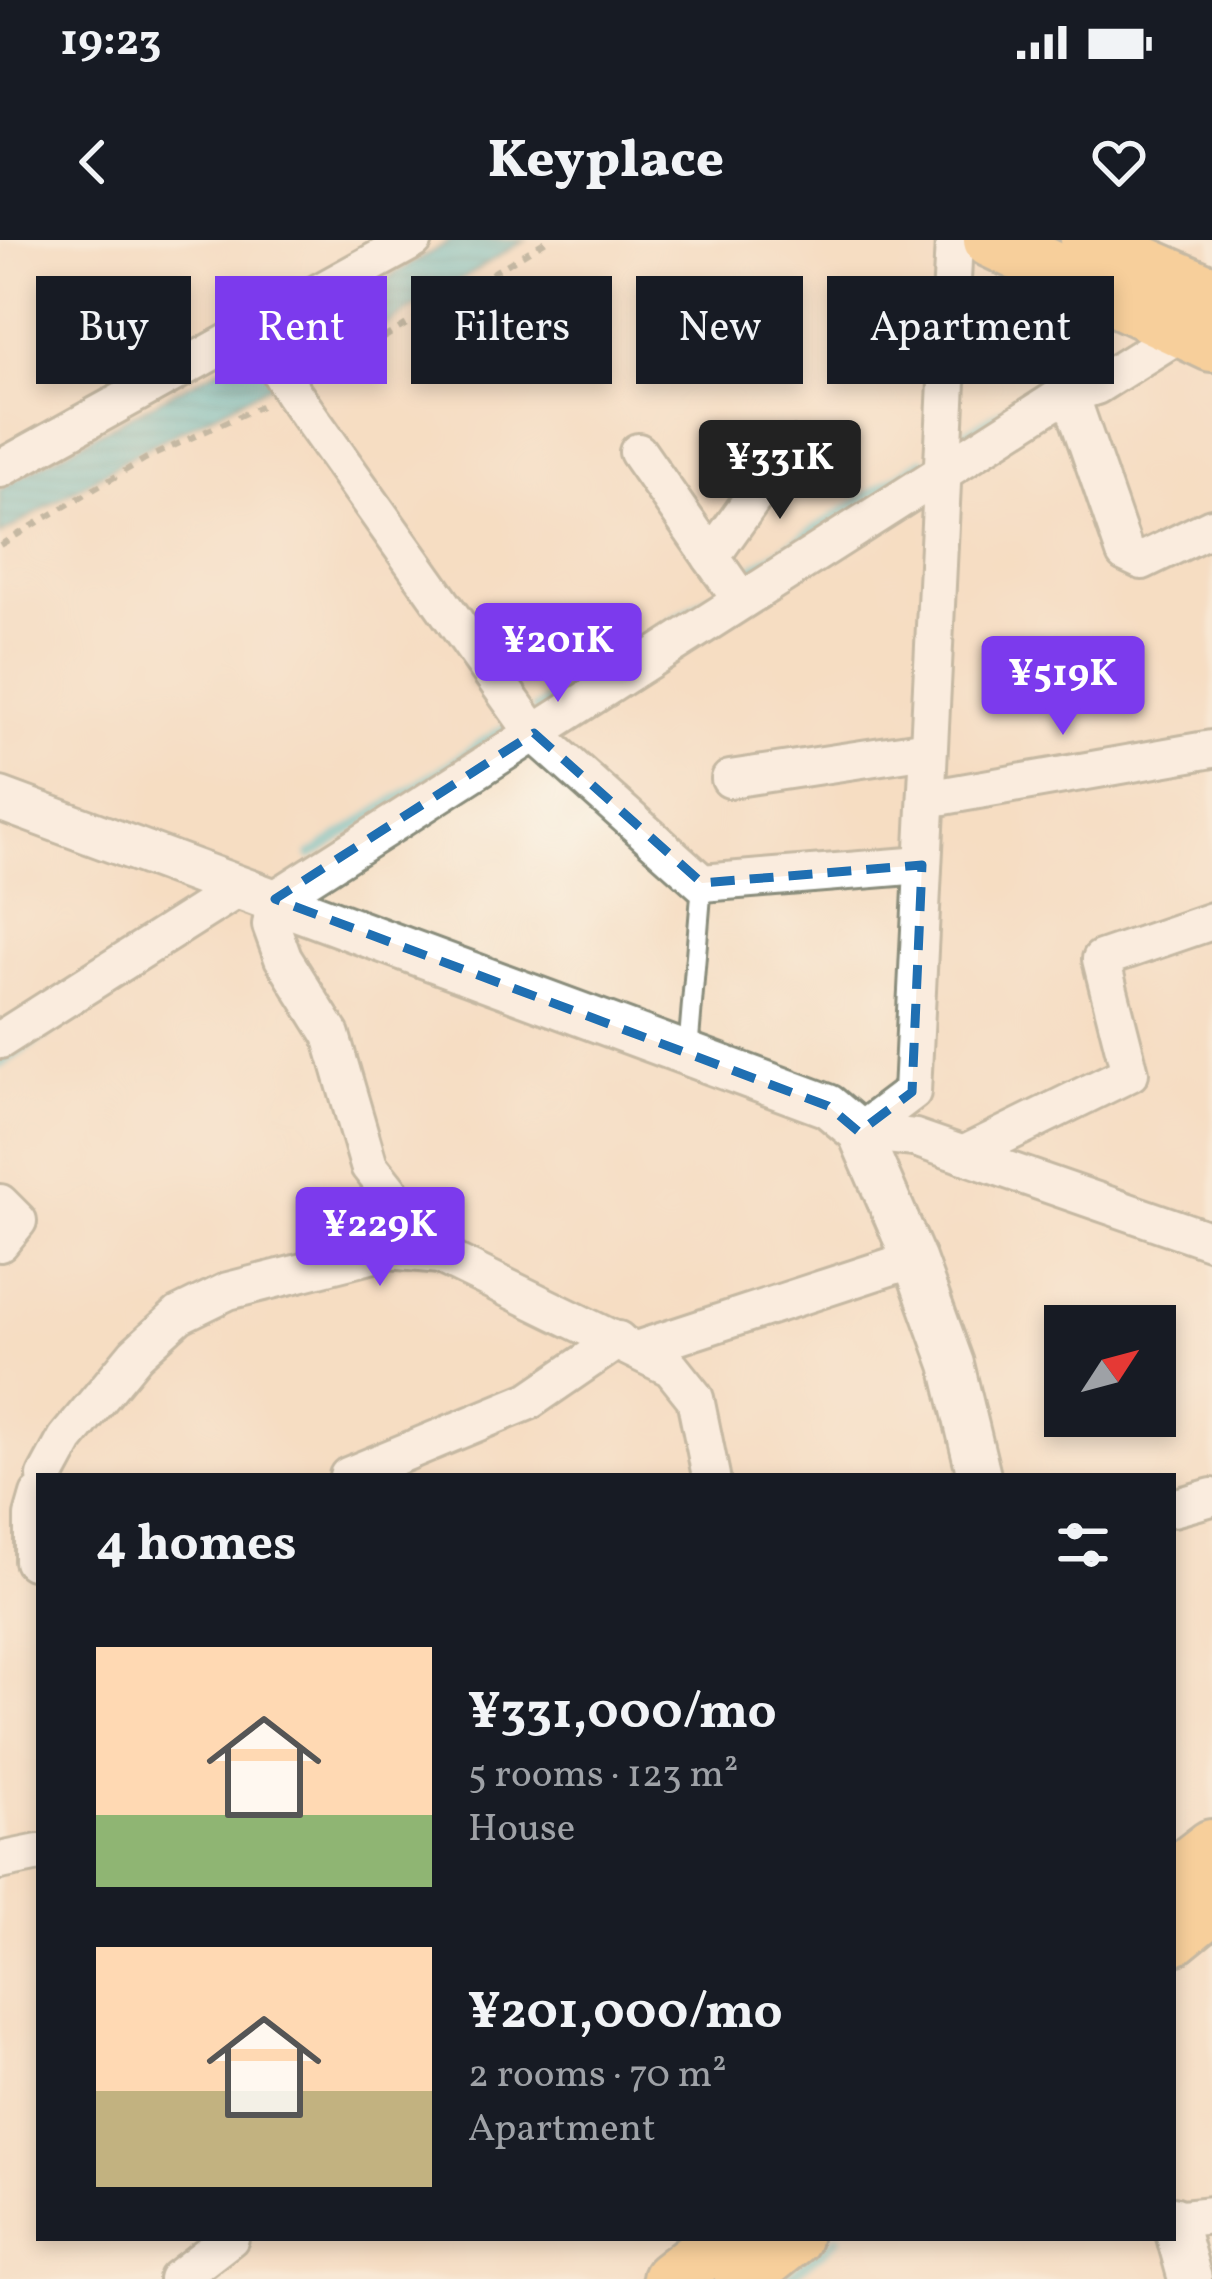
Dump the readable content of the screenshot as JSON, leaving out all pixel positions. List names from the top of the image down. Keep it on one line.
{"north":"top right","page":{"status":"19:23","header":"Keyplace","chip":["Buy","Rent","Filters","New","Apartment"],"price":["¥331K","¥201K","¥519K","¥229K"],"heading":"4 homes","list":[{"name":"¥331,000/mo","note":"5 rooms · 123 m² · House"},{"name":"¥201,000/mo","note":"2 rooms · 70 m² · Apartment"}]}}
